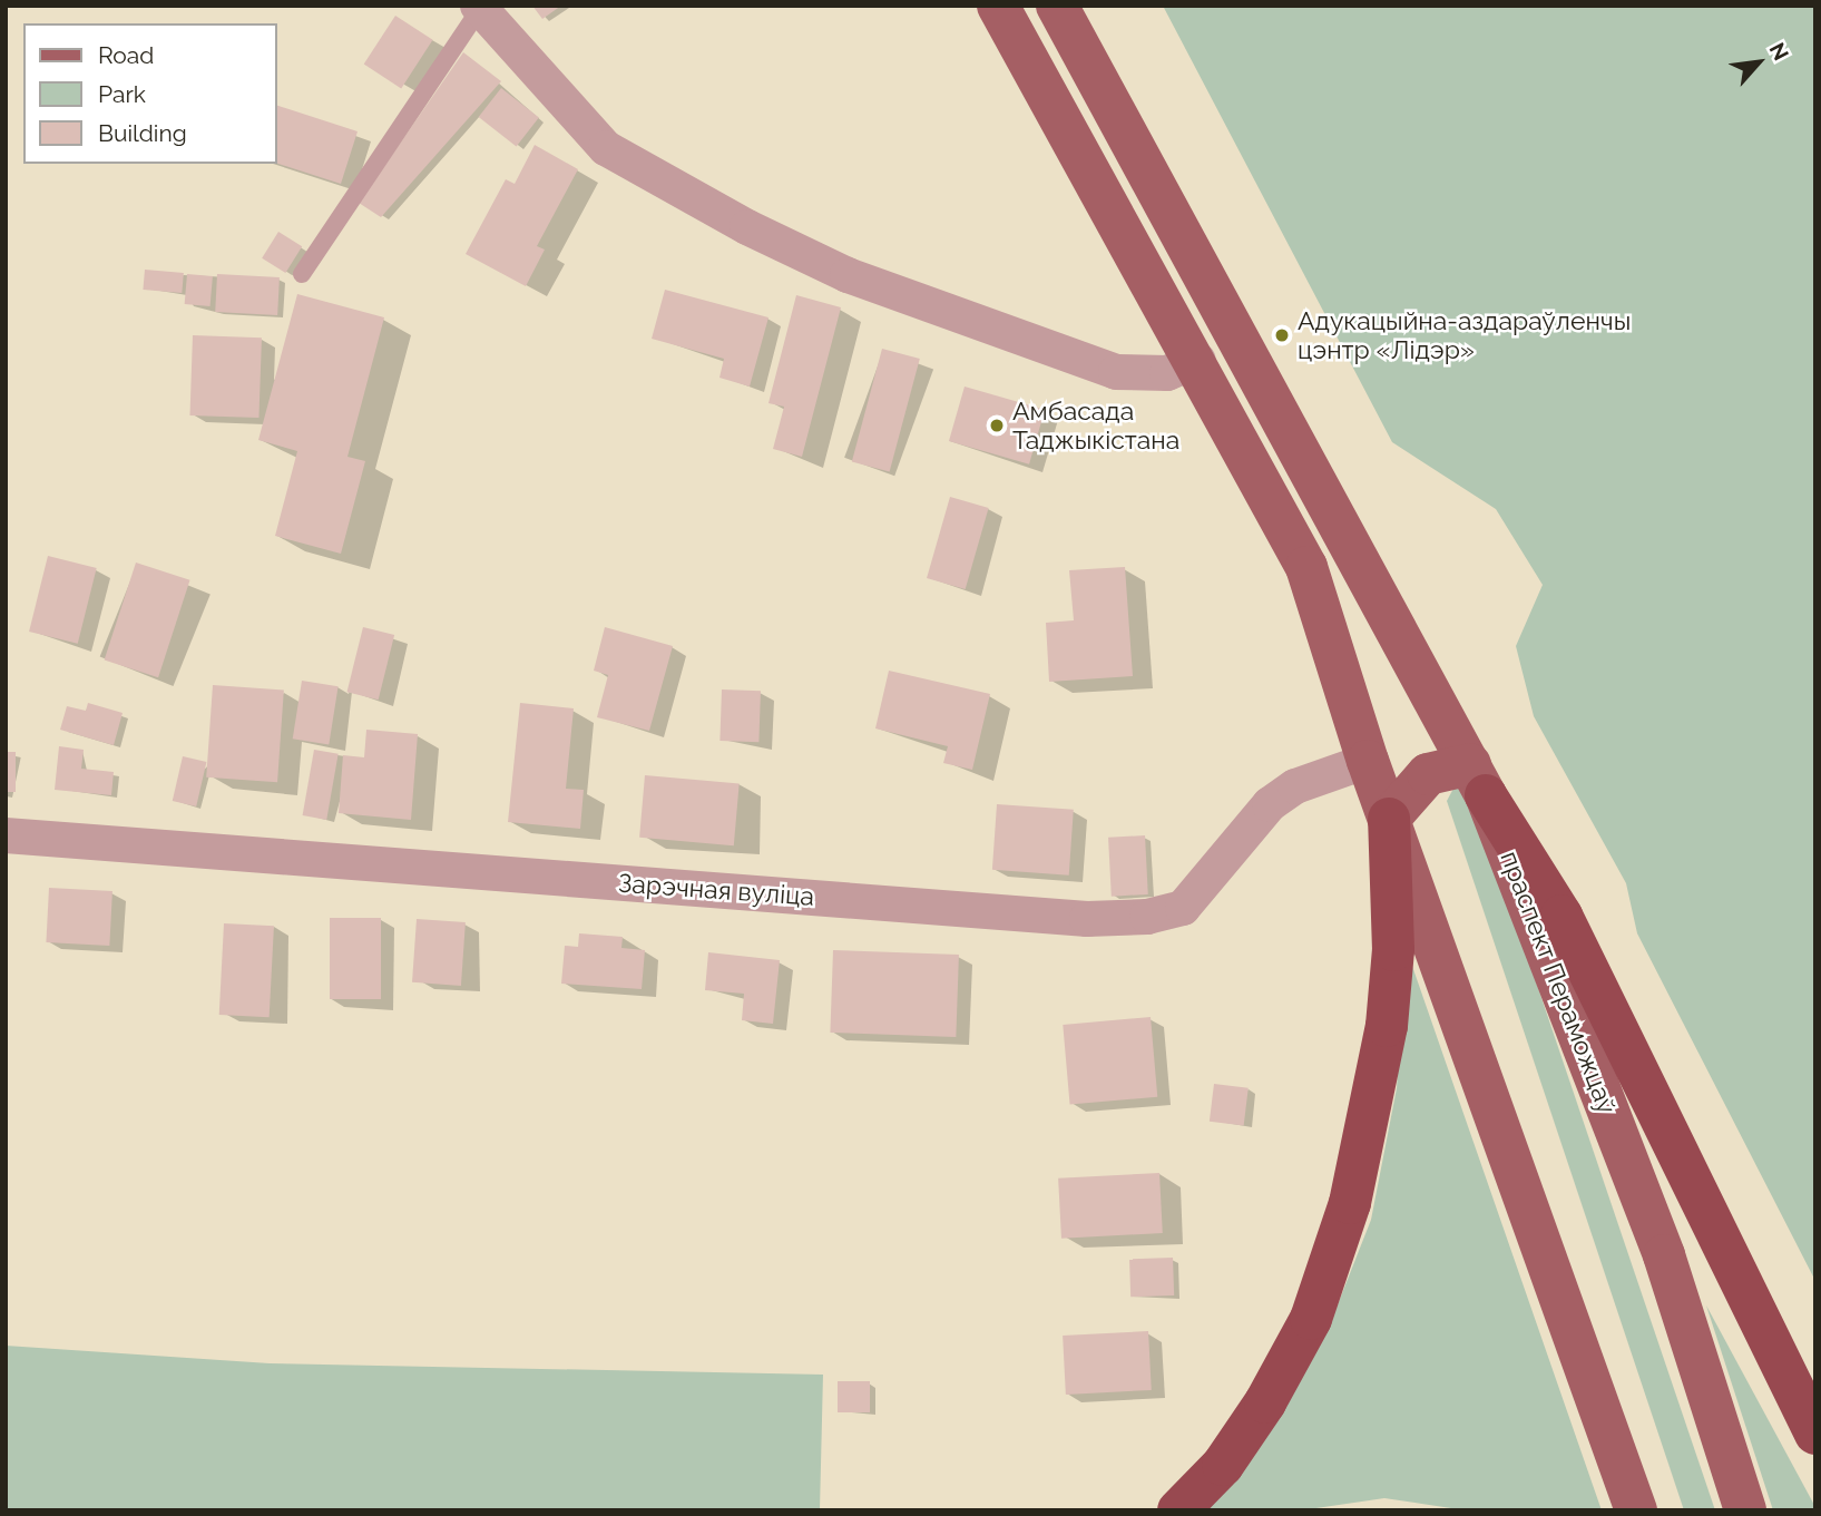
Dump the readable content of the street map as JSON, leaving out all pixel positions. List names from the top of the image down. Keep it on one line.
{"streets":{"main road":["праспект Пераможцаў"],"street":["Зарэчная вуліца"]},"places":["Адукацыйна-аздараўленчы цэнтр «Лідэр»","Амбасада Таджыкістана"],"legend":["Road","Park","Building"],"north":"top right"}
